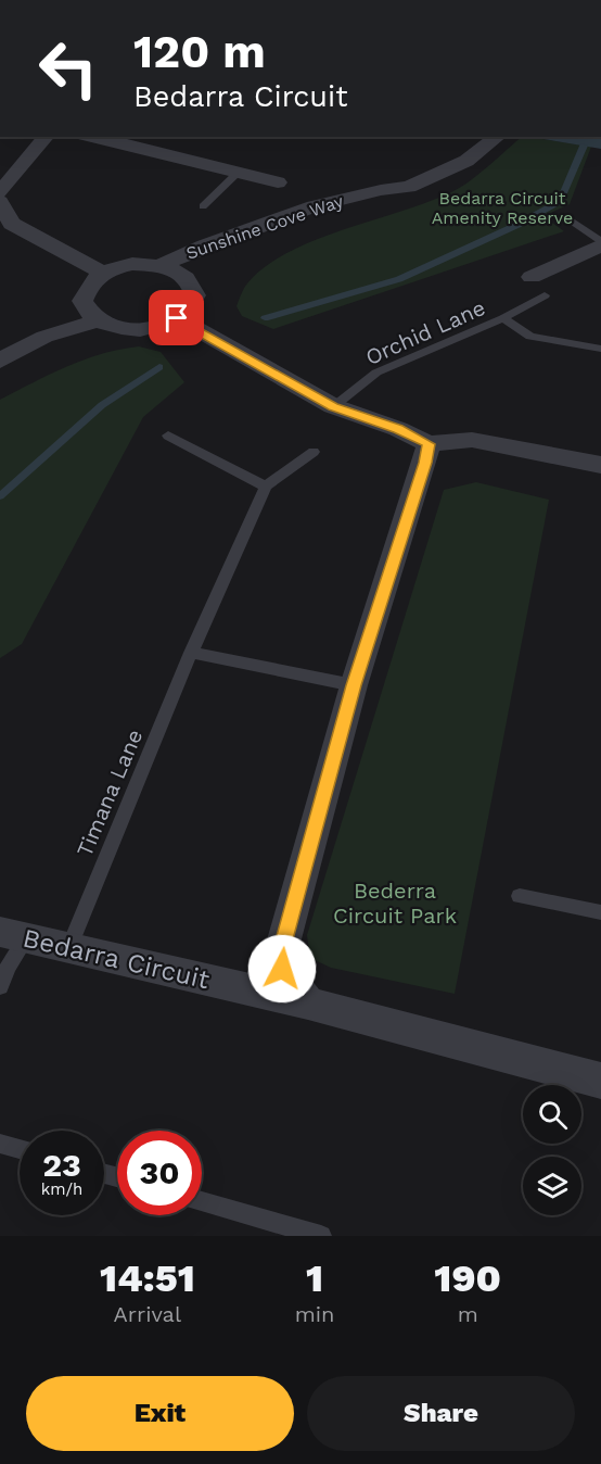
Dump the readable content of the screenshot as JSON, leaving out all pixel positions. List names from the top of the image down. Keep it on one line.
{"streets":{"street":["Sunshine Cove Way","Bedarra Circuit"],"lane":["Orchid Lane","Timana Lane"]},"crossings":[["Timana Lane","Bedarra Circuit"]],"parks":["Bedarra Circuit Amenity Reserve","Bederra Circuit Park"],"page":{"turn":["120 m","Bedarra Circuit"],"speed":"23 km/h","limit":"30","eta":["14:51","Arrival","1","min","190","m"],"buttons":["Exit","Share"]}}
